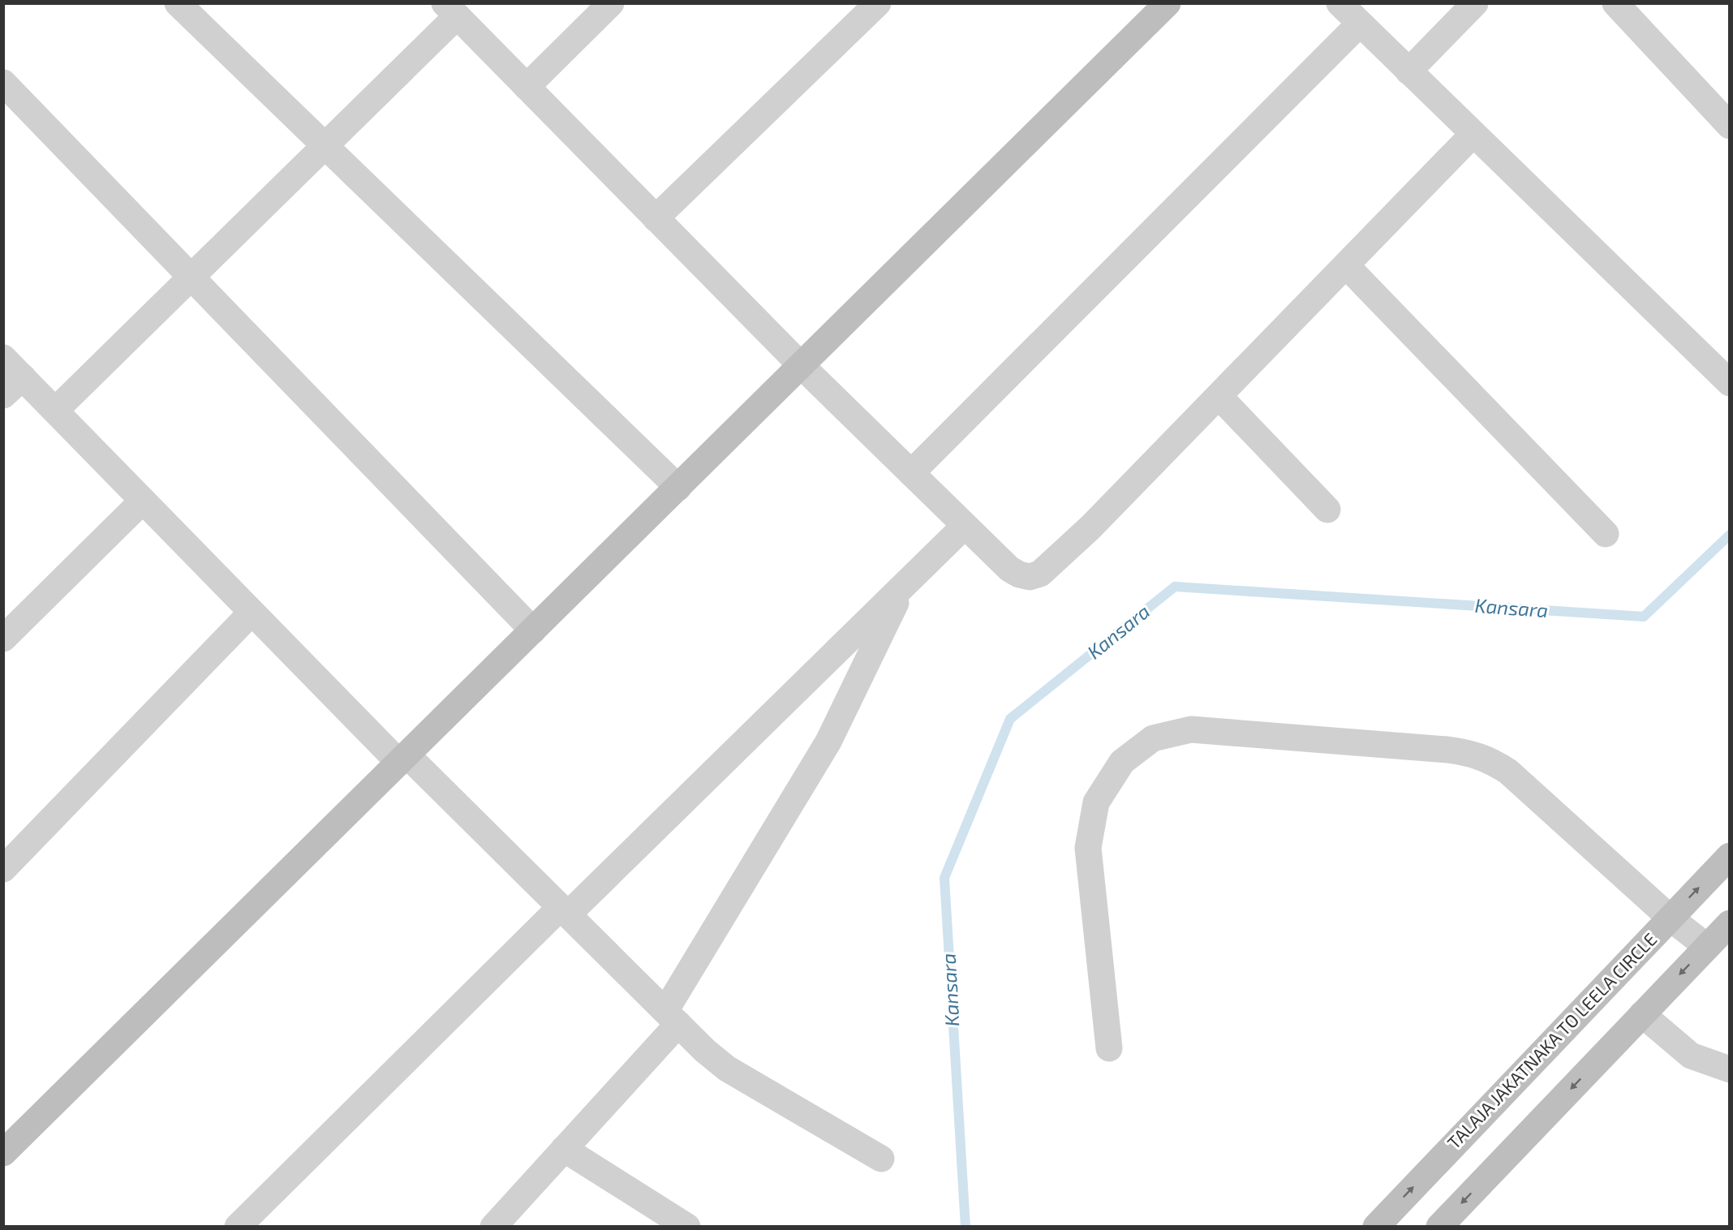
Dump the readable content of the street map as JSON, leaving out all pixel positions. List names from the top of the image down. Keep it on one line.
{"streets":{"street":["TALAJA JAKATNAKA TO LEELA CIRCLE"]},"water":["Kansara"]}
